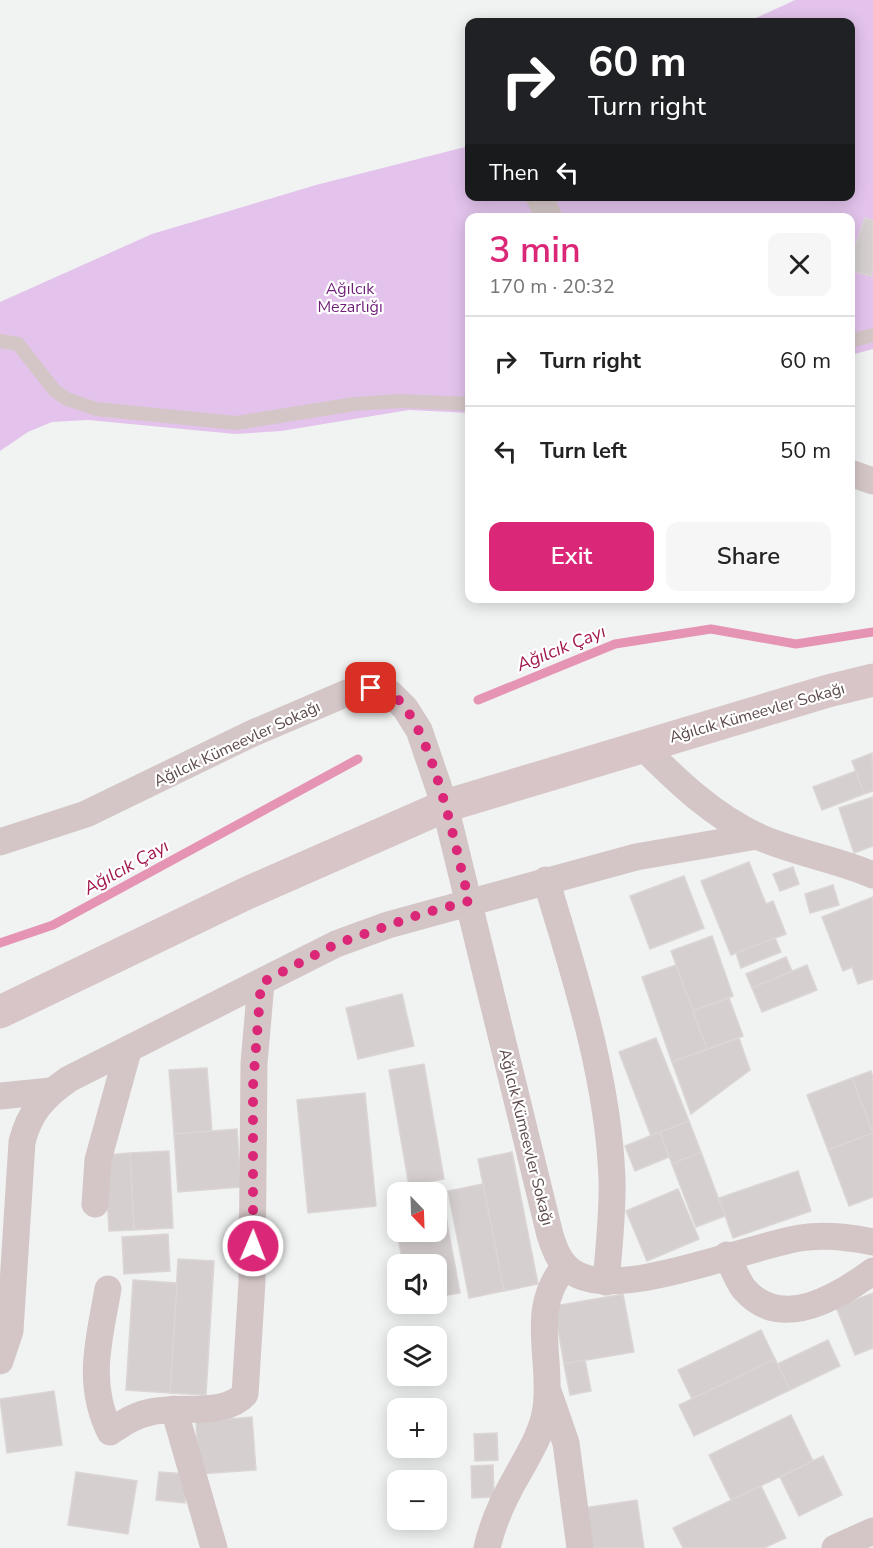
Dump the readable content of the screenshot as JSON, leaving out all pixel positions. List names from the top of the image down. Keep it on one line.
{"streets":{"main road":["Ağılcık Kümeevler Sokağı"]},"water":["Ağılcık Çayı"],"parks":["Ağılcık Mezarlığı"],"north":"bottom right","page":{"turn":["60 m","Turn right"],"then":"Then","heading":["3 min","170 m · 20:32"],"list":[{"name":"Turn right","value":"60 m"},{"name":"Turn left","value":"50 m"}],"buttons":["Exit","Share"],"map_buttons":["+","−"]}}
